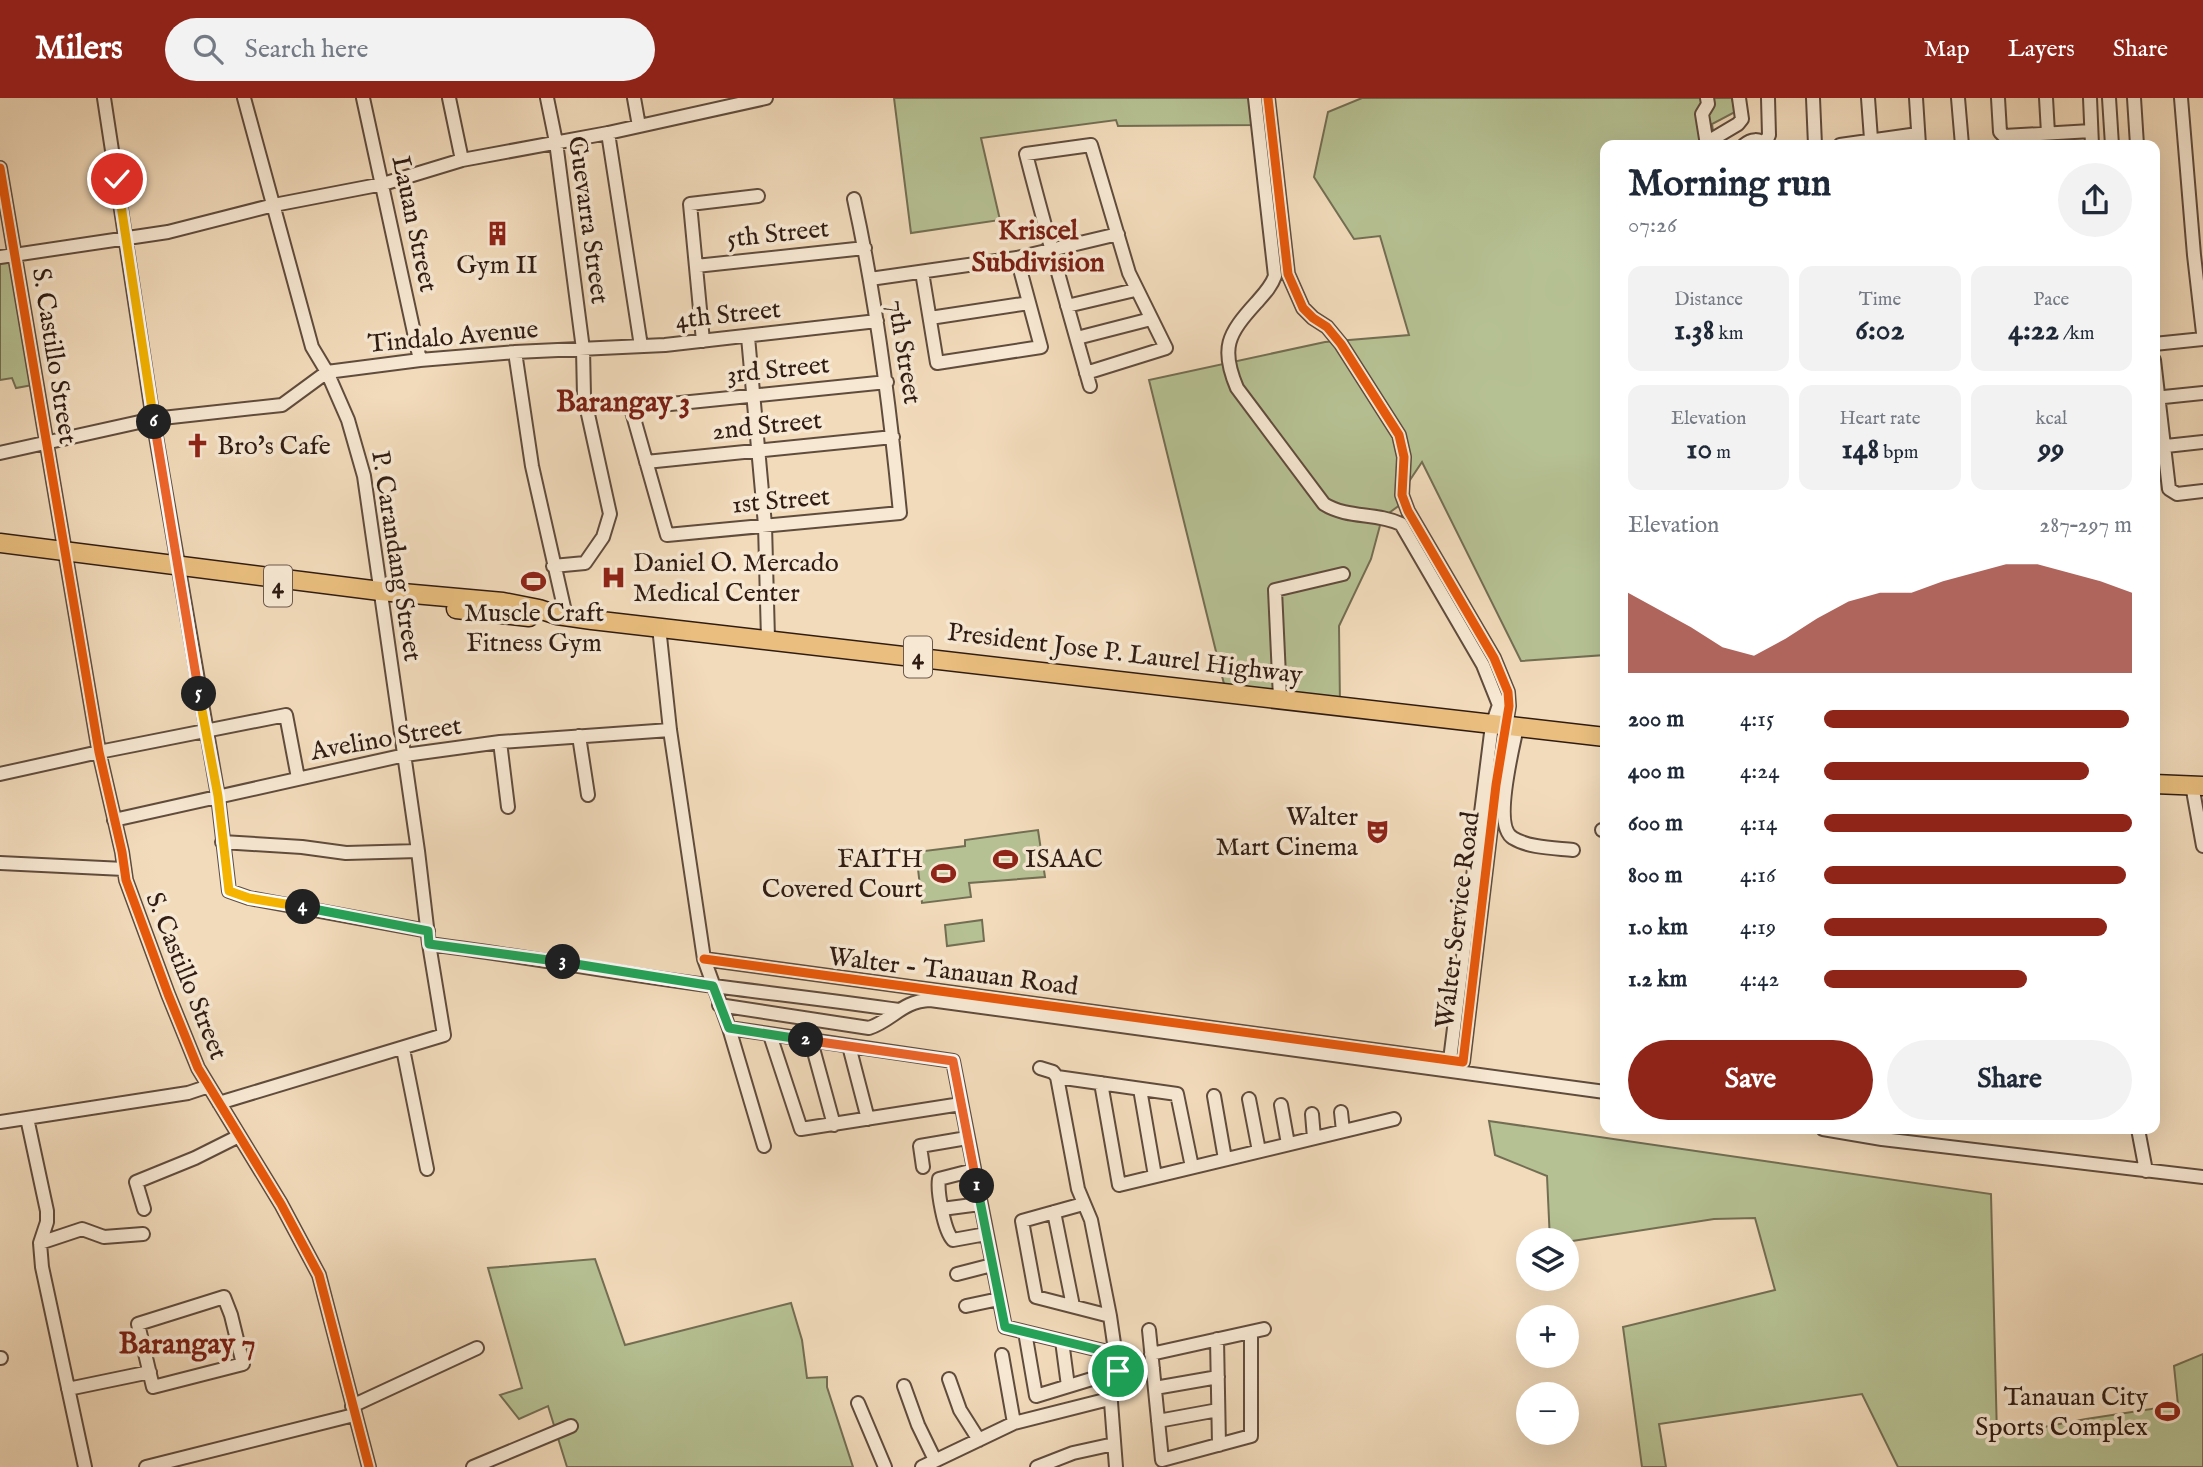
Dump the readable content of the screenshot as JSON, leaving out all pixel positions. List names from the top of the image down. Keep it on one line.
{"streets":{"highway":["4","President Jose P. Laurel Highway"],"street":["Guevarra Street","Lauan Street","5th Street","4th Street","Tindalo Avenue","7th Street","S. Castillo Street","3rd Street","2nd Street","1st Street","P. Carandang Street","Avelino Street","Walter Service Road","Walter - Tanauan Road"]},"crossings":[["Guevarra Street","4th Street"],["Guevarra Street","Tindalo Avenue"],["Lauan Street","Tindalo Avenue"],["5th Street","7th Street"],["4th Street","Tindalo Avenue"],["4th Street","7th Street"],["Tindalo Avenue","P. Carandang Street"],["7th Street","3rd Street"],["7th Street","2nd Street"],["7th Street","1st Street"],["S. Castillo Street","President Jose P. Laurel Highway"],["S. Castillo Street","Avelino Street"],["3rd Street","2nd Street"],["3rd Street","1st Street"],["2nd Street","1st Street"],["P. Carandang Street","President Jose P. Laurel Highway"],["P. Carandang Street","Avelino Street"],["President Jose P. Laurel Highway","Walter Service Road"],["Walter Service Road","Walter - Tanauan Road"]],"districts":["Kriscel Subdivision","Barangay 3","Barangay 7"],"places":{"building":["Gym II"],"church":["Bro's Cafe"],"hospital":["Daniel O. Mercado Medical Center"],"sports":["Muscle Craft Fitness Gym","ISAAC","FAITH Covered Court","Tanauan City Sports Complex"],"theatre":["Walter Mart Cinema"]},"page":{"header":"Milers","search":"Search here","nav":["Map","Layers","Share"],"heading":["Morning run","07:26"],"stats":[["Distance","1.38 km"],["Time","6:02"],["Pace","4:22 /km"],["Elevation","10 m"],["Heart rate","148 bpm"],["kcal","99"]],"pins":["6","5","4","3","2","1"],"chart":["Elevation","287–297 m"],"list":[{"name":"200 m","note":"4:15"},{"name":"400 m","note":"4:24"},{"name":"600 m","note":"4:14"},{"name":"800 m","note":"4:16"},{"name":"1.0 km","note":"4:19"},{"name":"1.2 km","note":"4:42"}],"buttons":["Save","Share"],"map_buttons":["+","−"]}}
